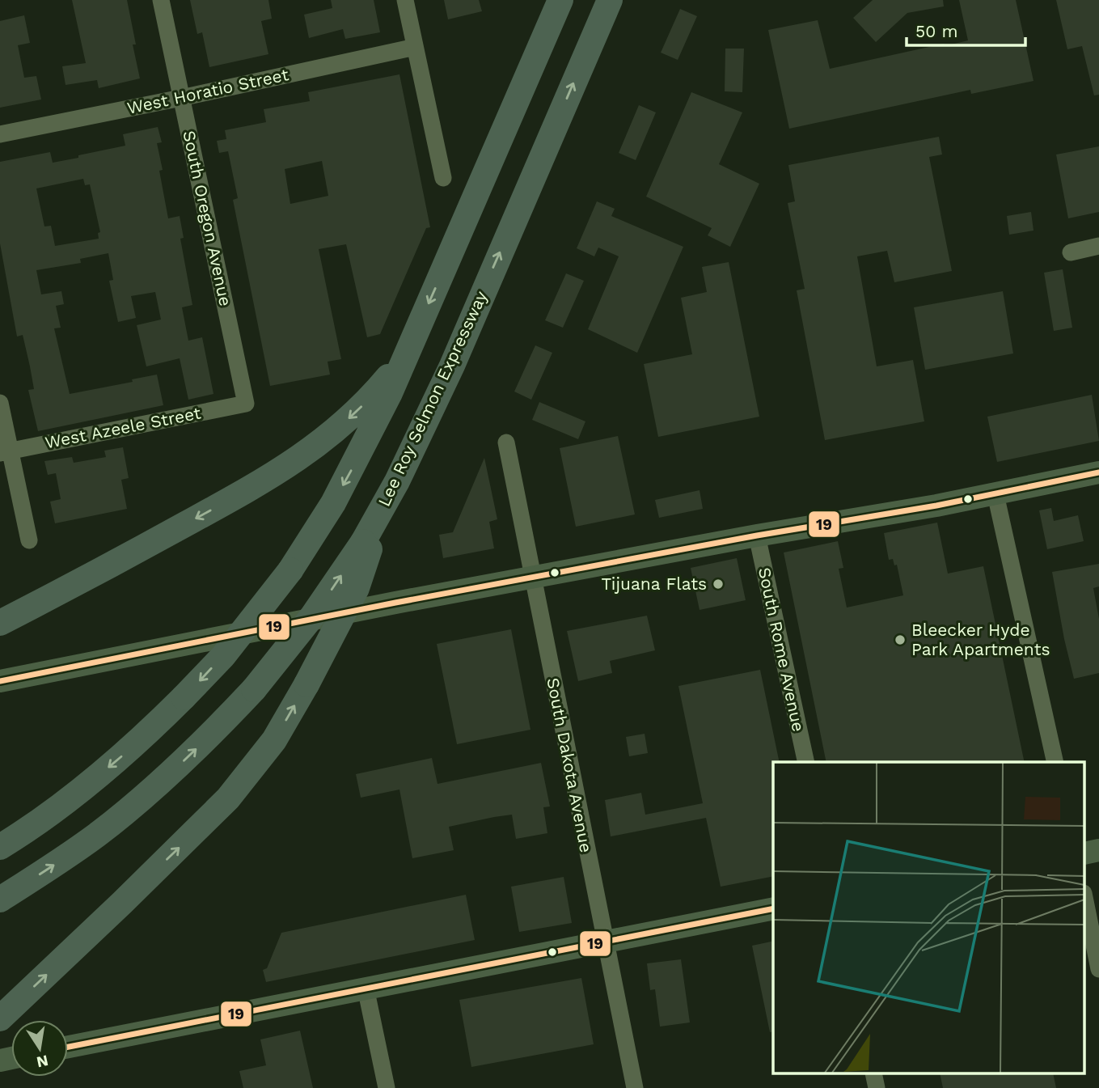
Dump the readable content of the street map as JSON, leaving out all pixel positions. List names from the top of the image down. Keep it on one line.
{"streets":{"highway":["Lee Roy Selmon Expressway"],"street":["West Horatio Street","South Oregon Avenue","West Azeele Street","South Rome Avenue","South Dakota Avenue"]},"crossings":[["West Horatio Street","South Oregon Avenue"],["South Oregon Avenue","West Azeele Street"]],"places":["Tijuana Flats","Bleecker Hyde Park Apartments"],"lines":["transit line 19"],"scale_bar":"50 m","north":"bottom"}
